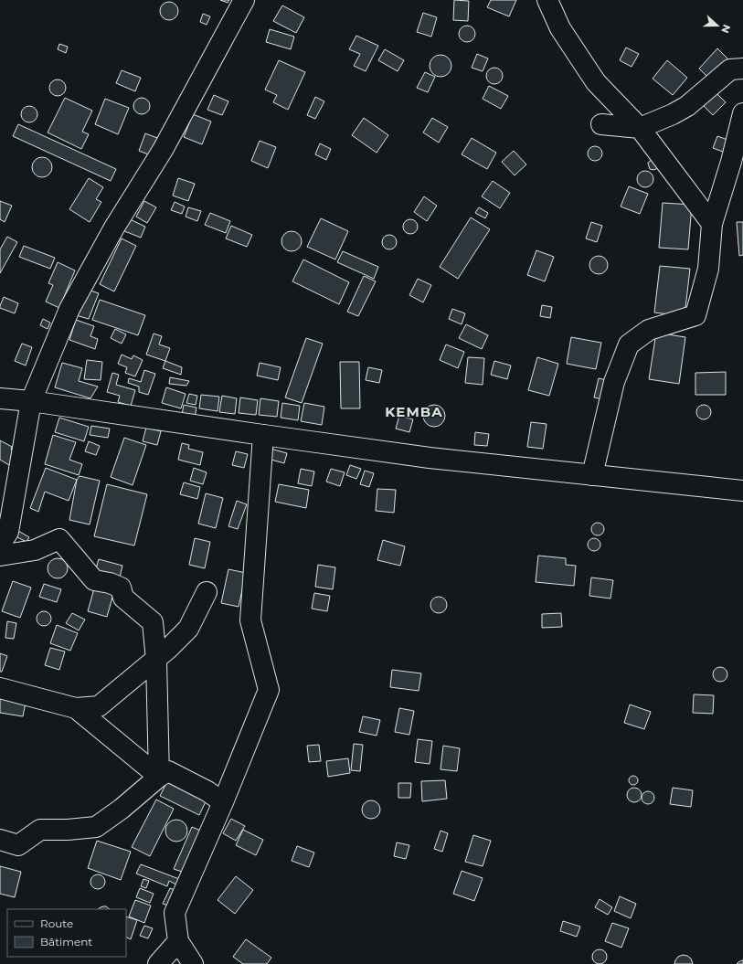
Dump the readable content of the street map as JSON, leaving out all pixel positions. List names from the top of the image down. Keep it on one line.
{"districts":["KEMBA"],"legend":["Route","Bâtiment"],"north":"right"}
